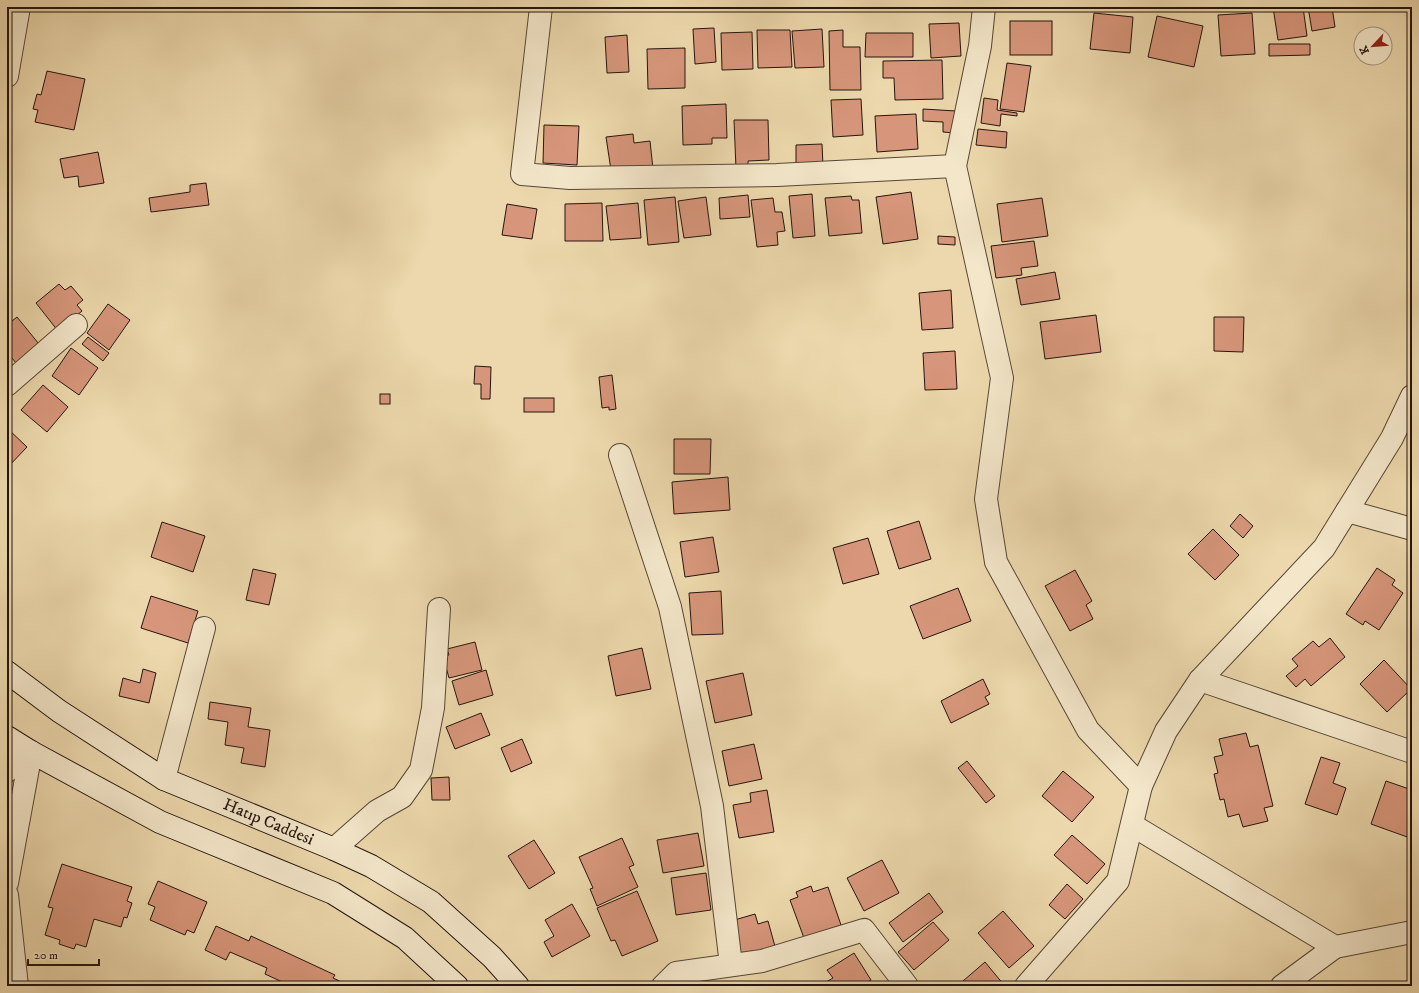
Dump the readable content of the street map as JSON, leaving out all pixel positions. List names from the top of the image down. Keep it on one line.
{"streets":{"street":["Hatıp Caddesi"]},"scale_bar":"20 m","north":"bottom left"}
